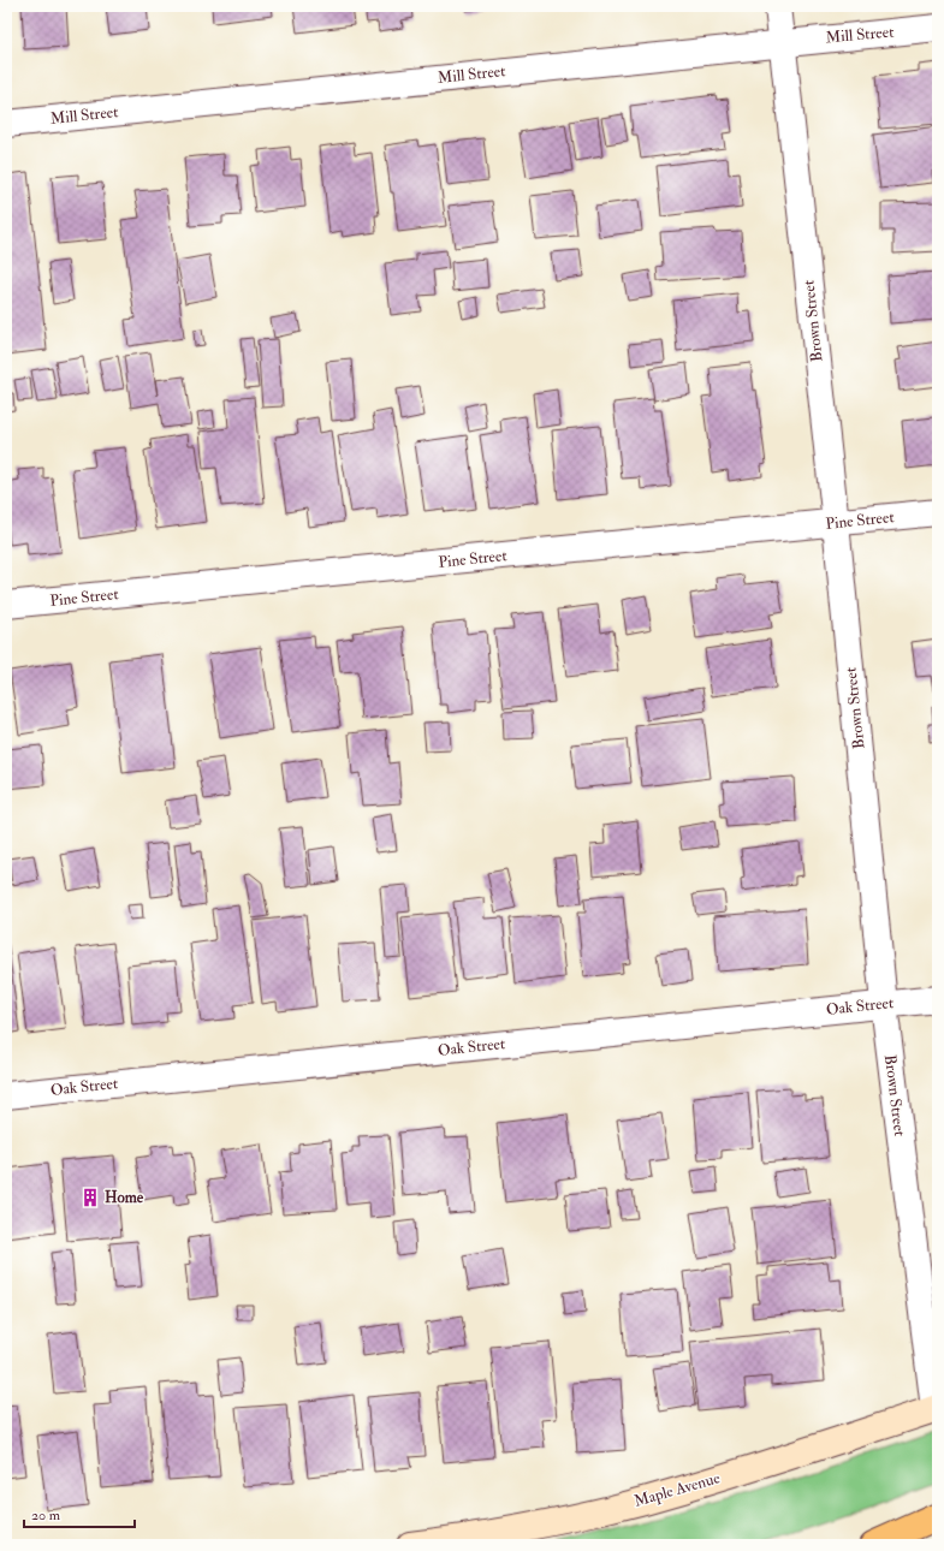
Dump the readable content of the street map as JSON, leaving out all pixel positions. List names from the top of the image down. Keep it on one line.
{"streets":{"main road":["Maple Avenue"],"street":["Mill Street","Brown Street","Pine Street","Oak Street"]},"crossings":[["Mill Street","Brown Street"],["Brown Street","Pine Street"],["Brown Street","Oak Street"],["Brown Street","Maple Avenue"]],"places":{"building":["Home"]},"scale_bar":"20 m"}
